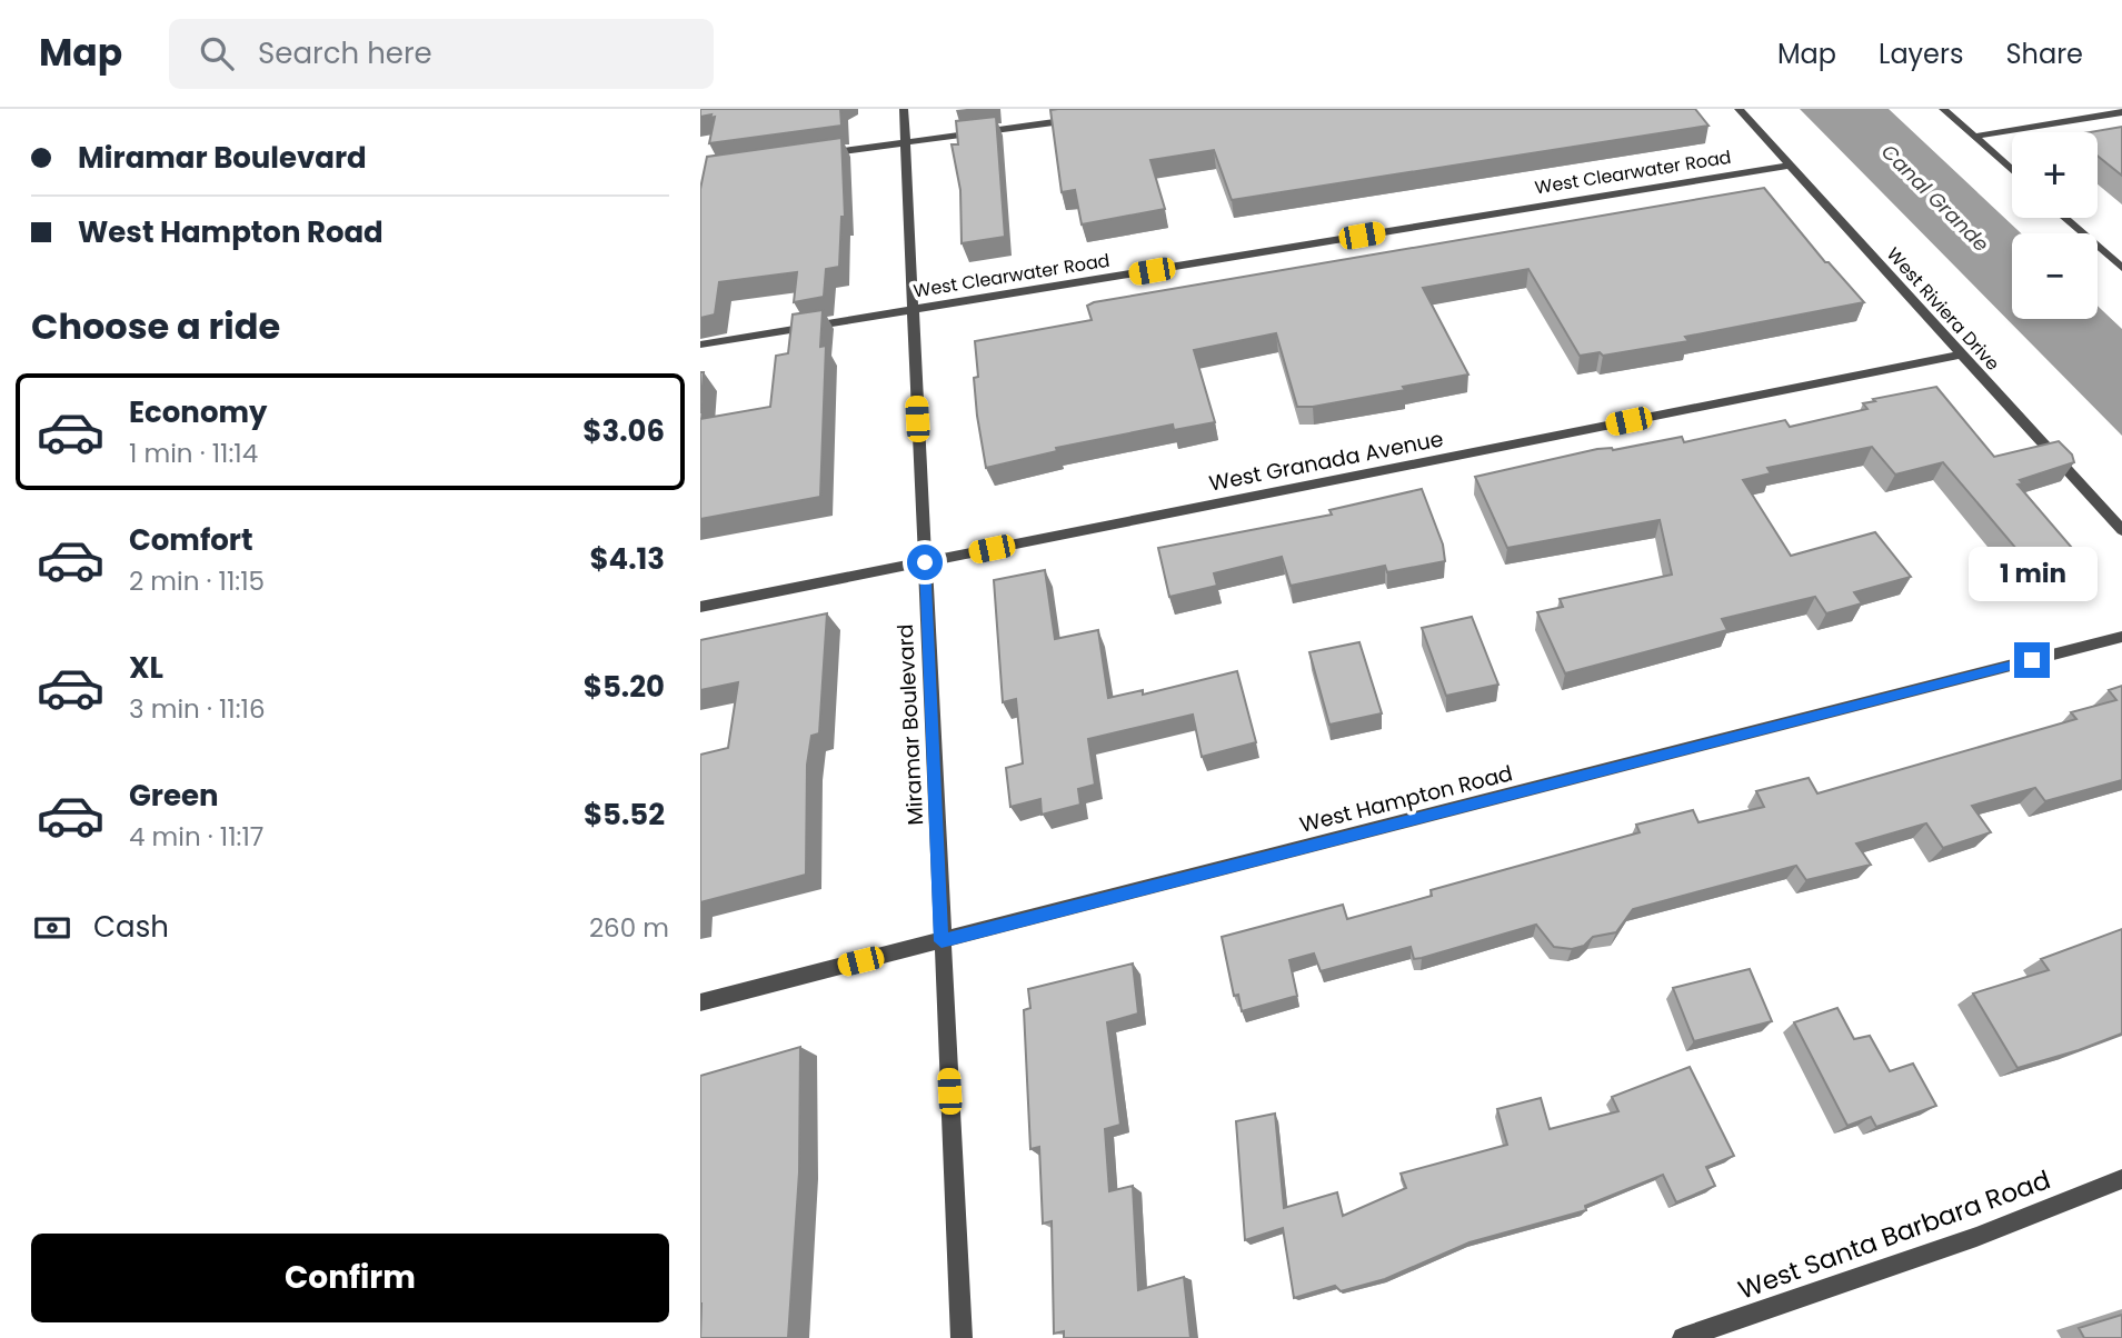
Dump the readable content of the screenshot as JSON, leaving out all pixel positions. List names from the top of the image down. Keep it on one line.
{"streets":{"street":["West Clearwater Road","West Riviera Drive","West Granada Avenue","Miramar Boulevard","West Hampton Road","West Santa Barbara Road"]},"crossings":[["West Clearwater Road","West Riviera Drive"],["West Clearwater Road","Miramar Boulevard"],["West Riviera Drive","West Granada Avenue"],["West Granada Avenue","Miramar Boulevard"],["Miramar Boulevard","West Hampton Road"]],"water":["Canal Grande"],"page":{"header":"Map","search":"Search here","nav":["Map","Layers","Share"],"banner":["Miramar Boulevard","West Hampton Road"],"map_buttons":["+","−"],"heading":"Choose a ride","list":[{"name":"Economy","note":"1 min · 11:14","value":"$3.06"},{"name":"Comfort","note":"2 min · 11:15","value":"$4.13"},{"name":"XL","note":"3 min · 11:16","value":"$5.20"},{"name":"Green","note":"4 min · 11:17","value":"$5.52"}],"bubble":"1 min","pay":["Cash","260 m"],"buttons":"Confirm"}}
